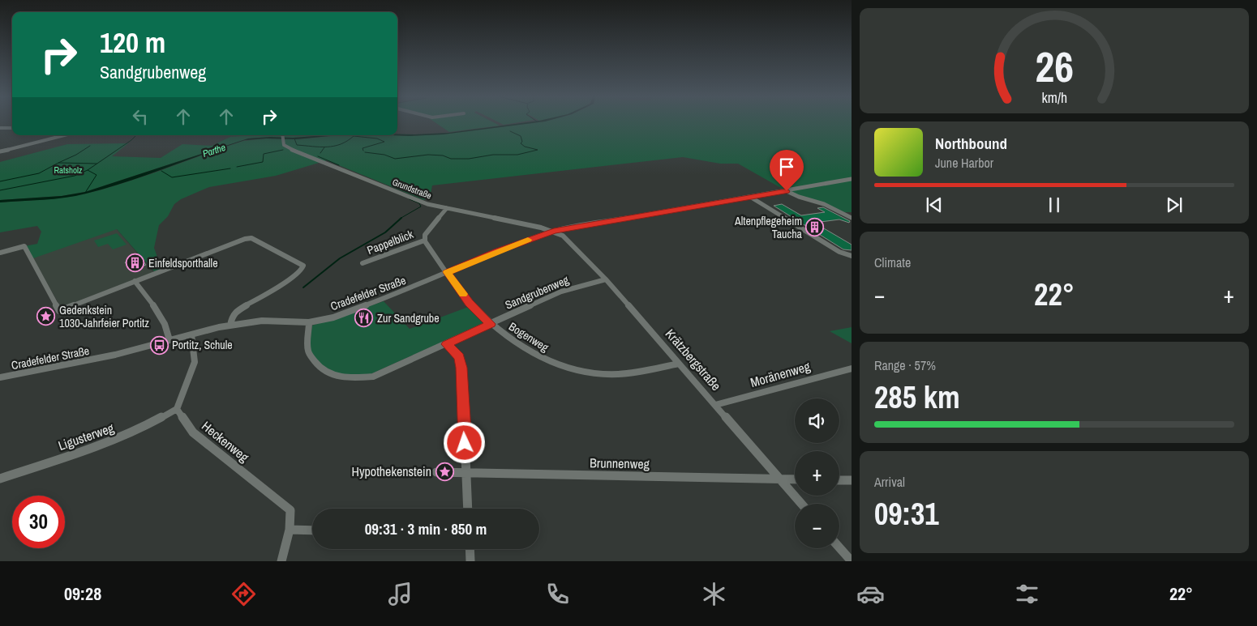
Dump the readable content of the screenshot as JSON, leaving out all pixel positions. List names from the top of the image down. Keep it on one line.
{"streets":{"street":["Grundstraße","Pappelblick","Sandgrubenweg","Cradefelder Straße","Bogenweg","Krätzbergstraße","Moränenweg","Ligusterweg","Heckenweg","Brunnenweg"]},"crossings":[["Grundstraße","Cradefelder Straße"],["Grundstraße","Krätzbergstraße"],["Pappelblick","Bogenweg"],["Sandgrubenweg","Cradefelder Straße"],["Sandgrubenweg","Bogenweg"],["Sandgrubenweg","Krätzbergstraße"],["Cradefelder Straße","Bogenweg"],["Cradefelder Straße","Krätzbergstraße"],["Bogenweg","Krätzbergstraße"],["Krätzbergstraße","Moränenweg"],["Krätzbergstraße","Brunnenweg"],["Ligusterweg","Heckenweg"]],"water":["Parthe"],"parks":["Ratsholz"],"places":{"building":["Altenpflegeheim Taucha","Einfeldsporthalle"],"place":["Gedenkstein 1030-Jahrfeier Portitz","Hypothekenstein"],"restaurant":["Zur Sandgrube"],"bus stop":["Portitz, Schule"]},"page":{"turn":["120 m","Sandgrubenweg"],"song":["Northbound","June Harbor"],"tile":["Climate",["Range · 57%","285 km"],["Arrival","09:31"]],"heat":["−","22°","+"],"map_buttons":["+","−"],"limit":"30","trip":"09:31 · 3 min · 850 m","tabs":["09:28","22°"],"gauge":["26","km/h"]}}
